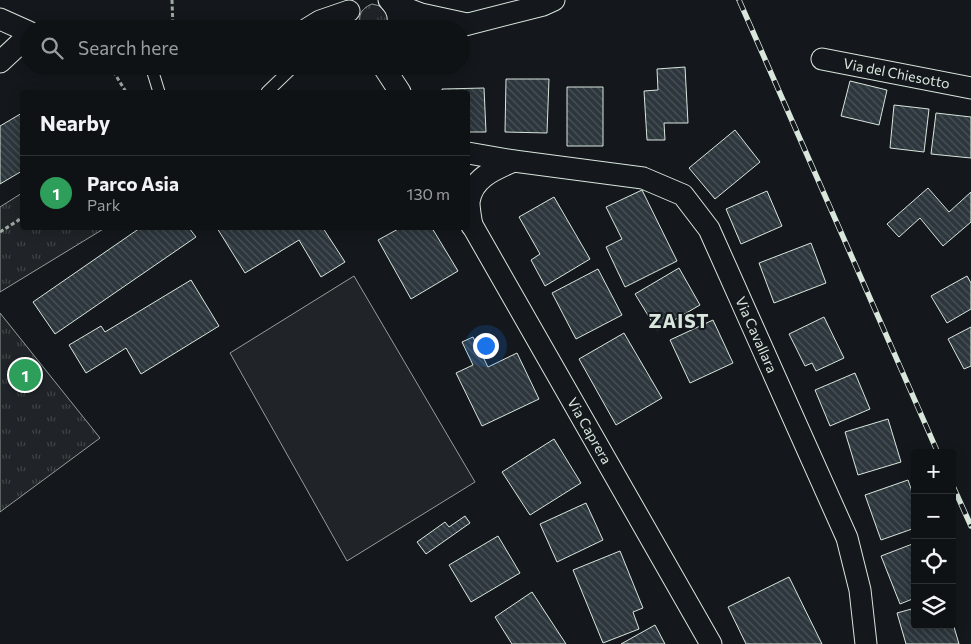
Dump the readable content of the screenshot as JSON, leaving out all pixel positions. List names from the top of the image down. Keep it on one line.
{"streets":{"street":["Via del Chiesotto","Via Cavallara","Via Caprera"]},"districts":["ZAIST"],"page":{"search":"Search here","heading":"Nearby","list":[{"mark":"1","name":"Parco Asia","note":"Park","value":"130 m"}],"pins":"1","map_buttons":["+","−"]}}
